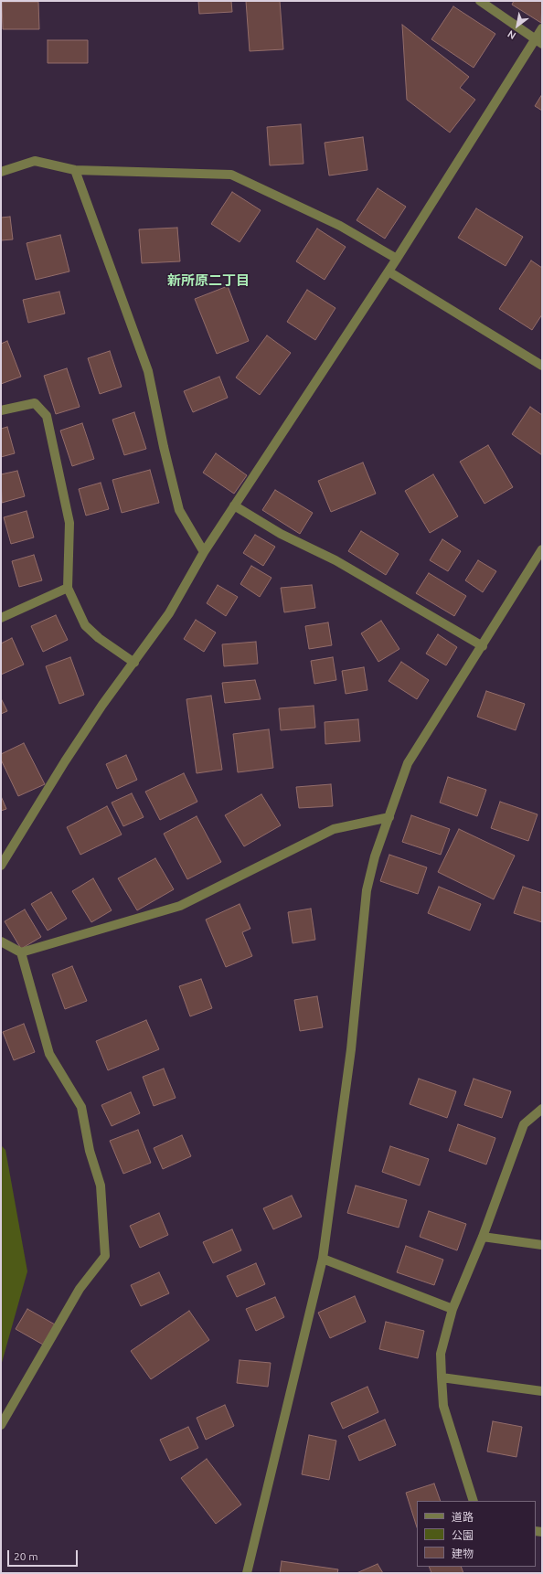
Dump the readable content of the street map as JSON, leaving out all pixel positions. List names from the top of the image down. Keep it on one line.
{"districts":["新所原二丁目"],"legend":["道路","公園","建物"],"scale_bar":"20 m","north":"bottom left"}
